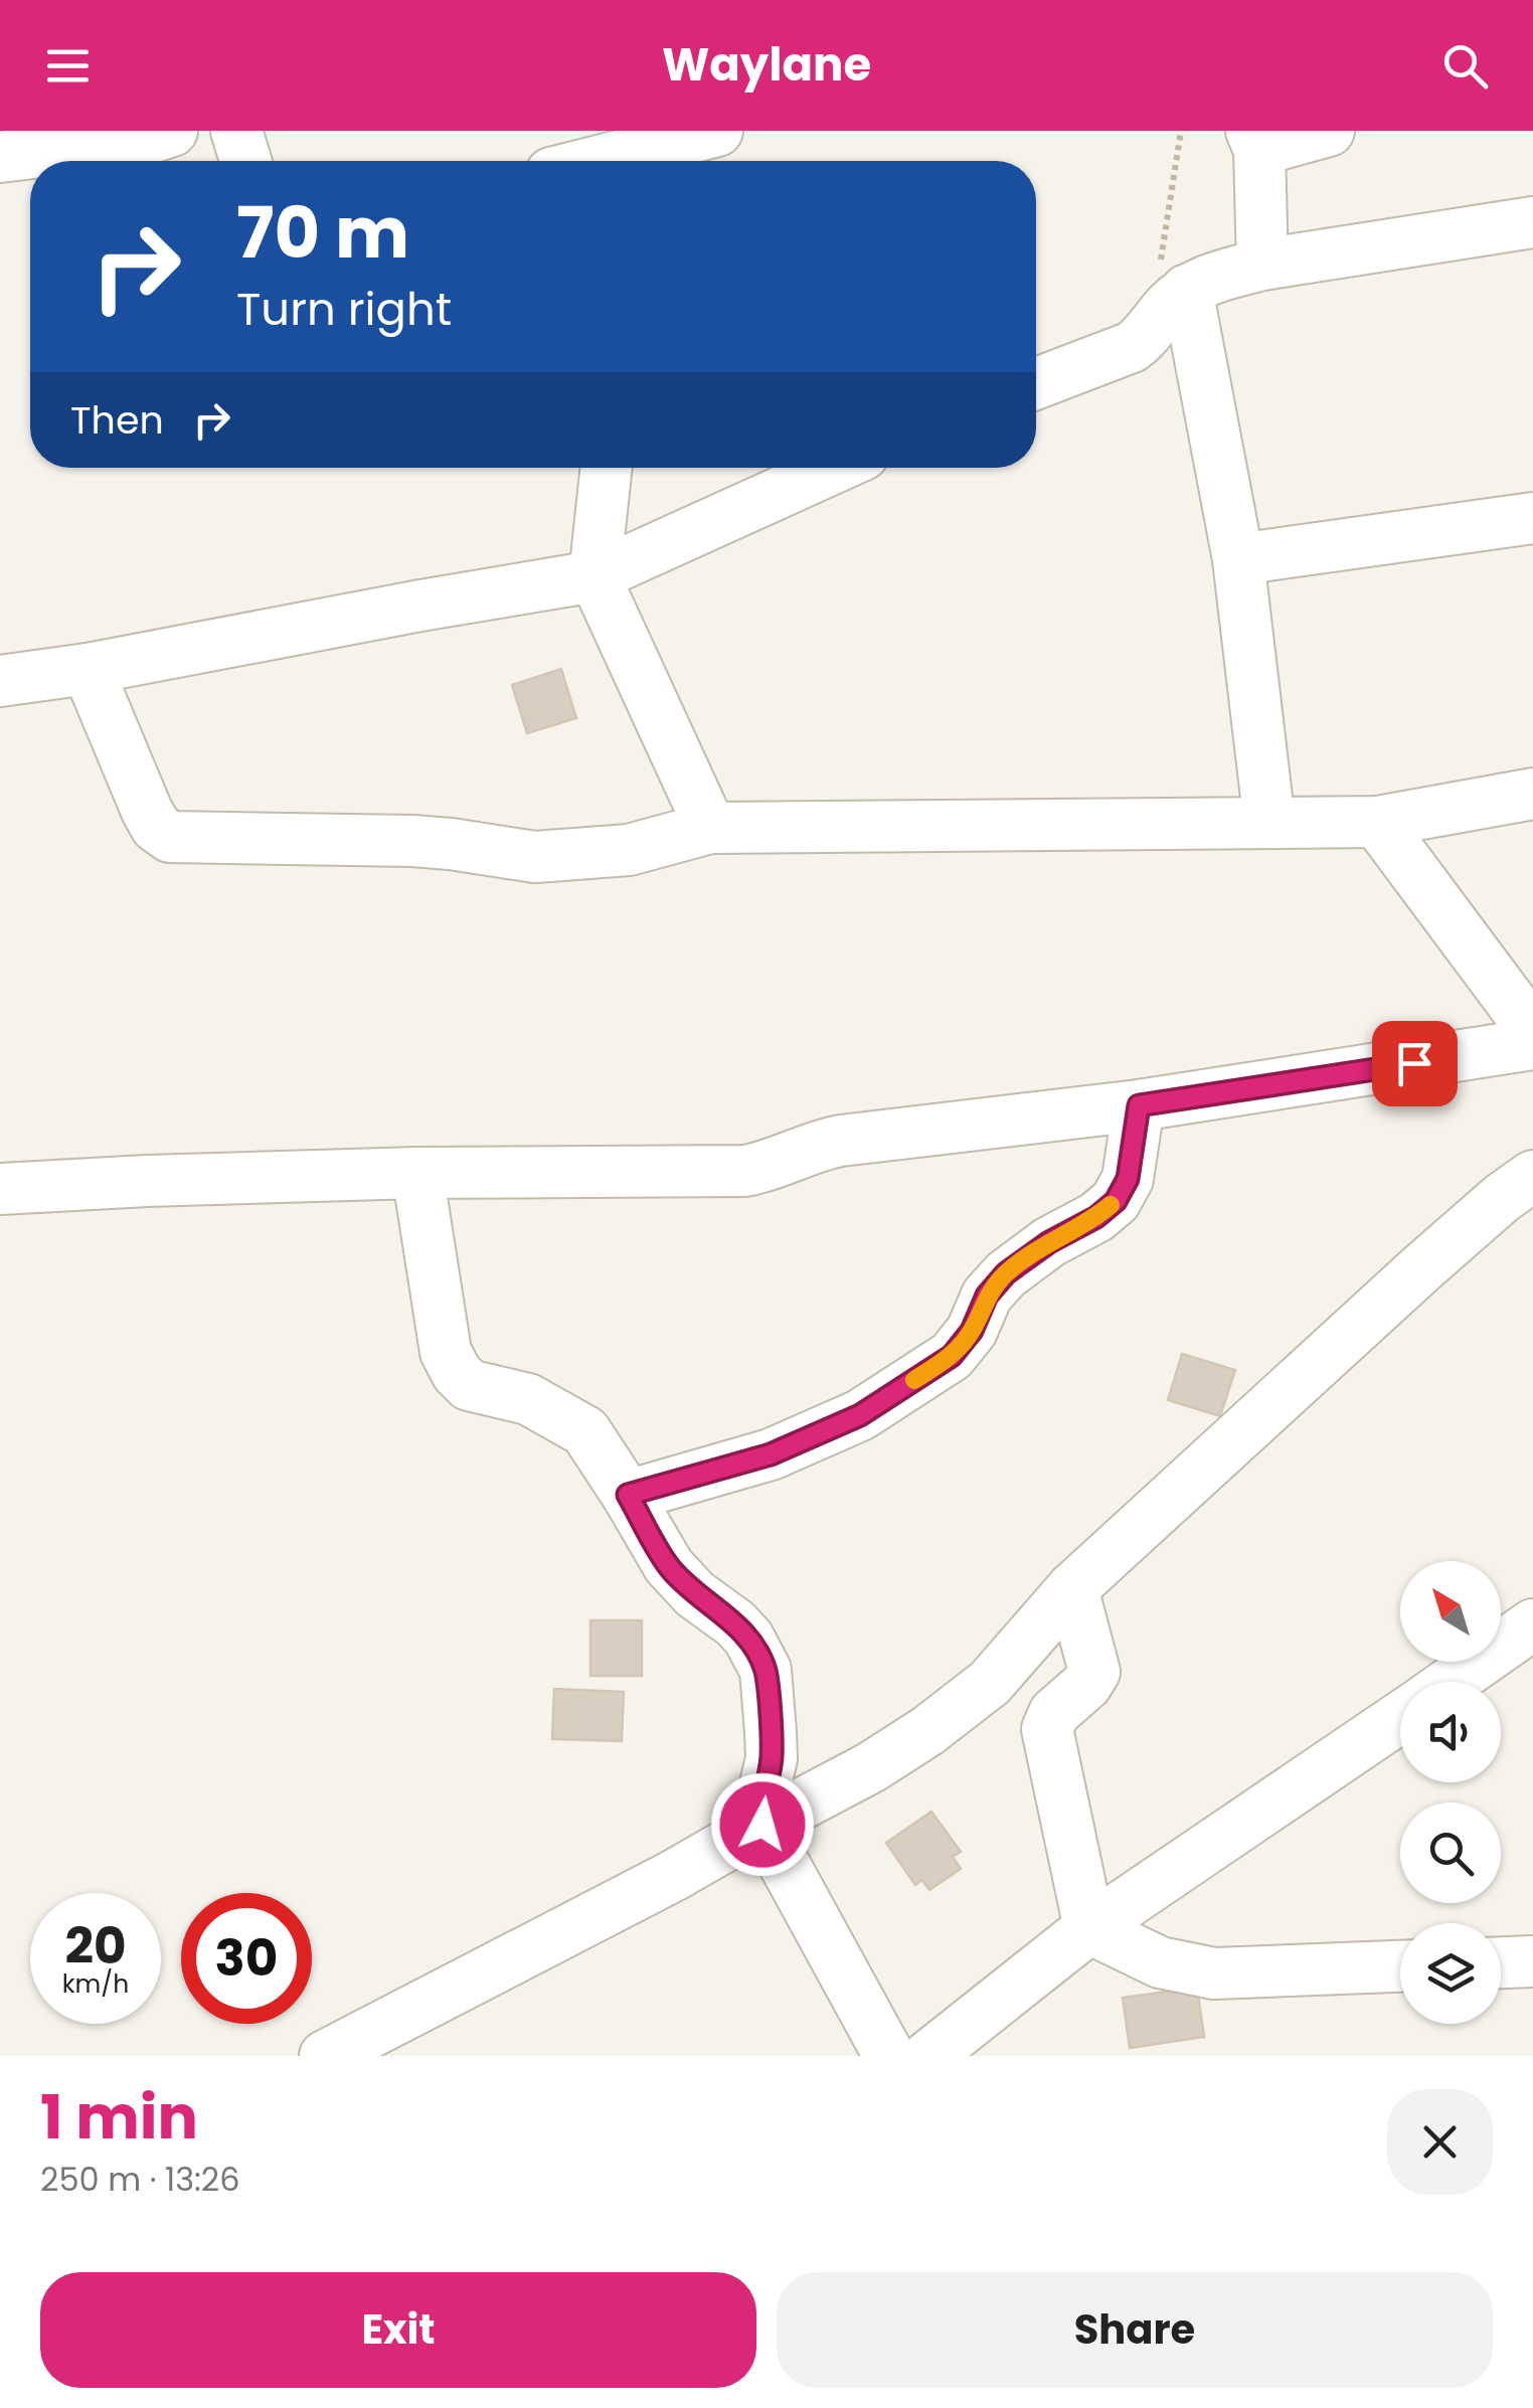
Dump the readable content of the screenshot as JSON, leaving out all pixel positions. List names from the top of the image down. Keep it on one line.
{"north":"top left","page":{"header":"Waylane","turn":["70 m","Turn right"],"then":"Then","speed":"20 km/h","limit":"30","heading":["1 min","250 m · 13:26"],"buttons":["Exit","Share"]}}
